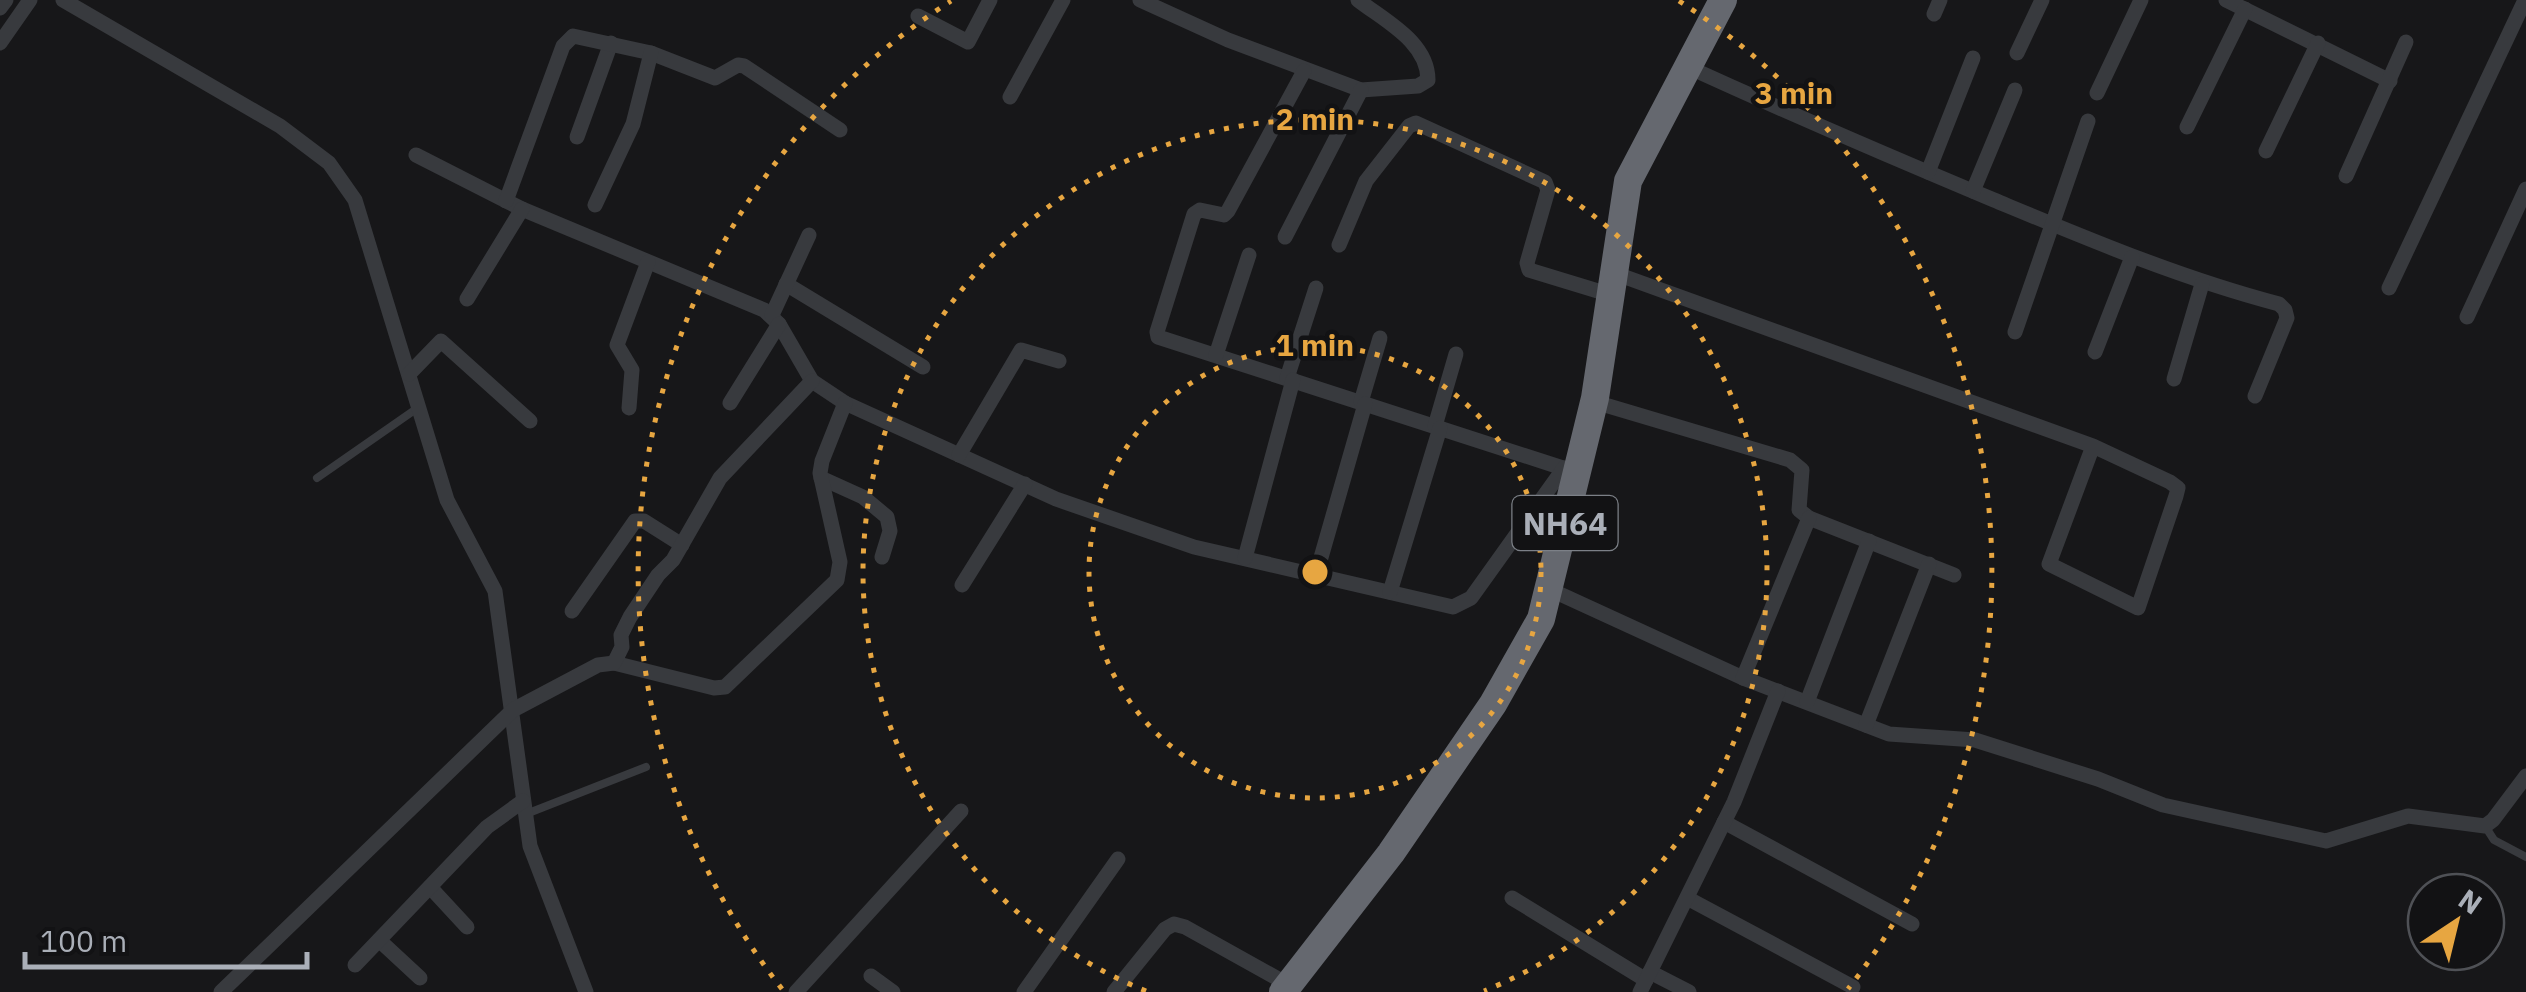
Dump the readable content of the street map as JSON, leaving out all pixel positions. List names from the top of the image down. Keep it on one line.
{"streets":{"highway":["NH64"]},"scale_bar":"100 m","north":"top right","rings":["3 min","2 min","1 min"]}
